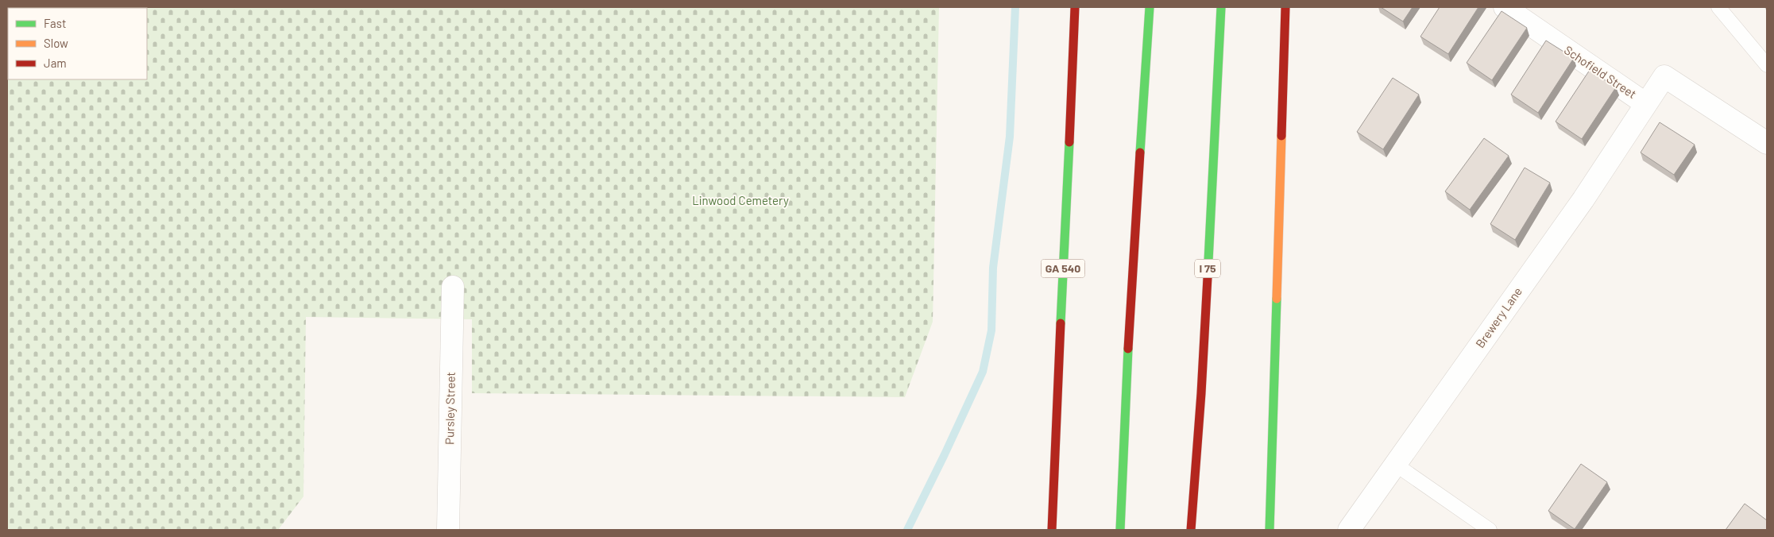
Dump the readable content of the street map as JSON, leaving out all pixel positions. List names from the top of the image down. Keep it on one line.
{"streets":{"highway":["GA 540","I 75"],"street":["Schofield Street","Brewery Lane","Pursley Street"]},"crossings":[["Schofield Street","Brewery Lane"]],"parks":["Linwood Cemetery"],"legend":["Fast","Slow","Jam"]}
